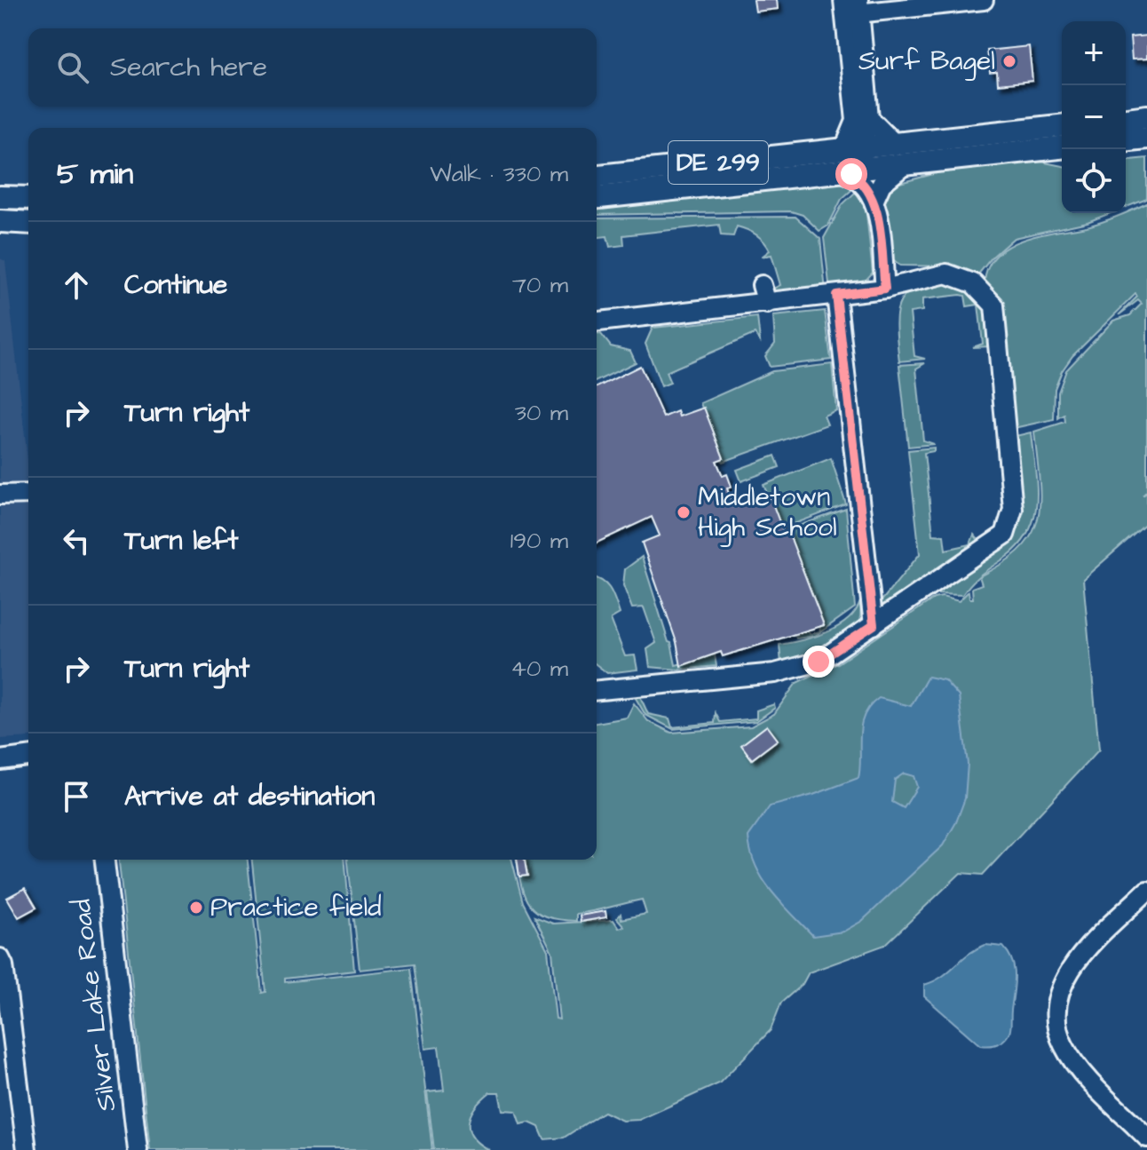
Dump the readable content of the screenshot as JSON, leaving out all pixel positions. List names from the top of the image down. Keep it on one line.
{"streets":{"main road":["DE 299"],"street":["Silver Lake Road"]},"places":["Surf Bagel","Middletown High School","Practice field"],"page":{"map_buttons":["+","−"],"search":"Search here","heading":["5 min","Walk · 330 m"],"list":[["Continue","70 m"],["Turn right","30 m"],["Turn left","190 m"],["Turn right","40 m"],"Arrive at destination"]}}
